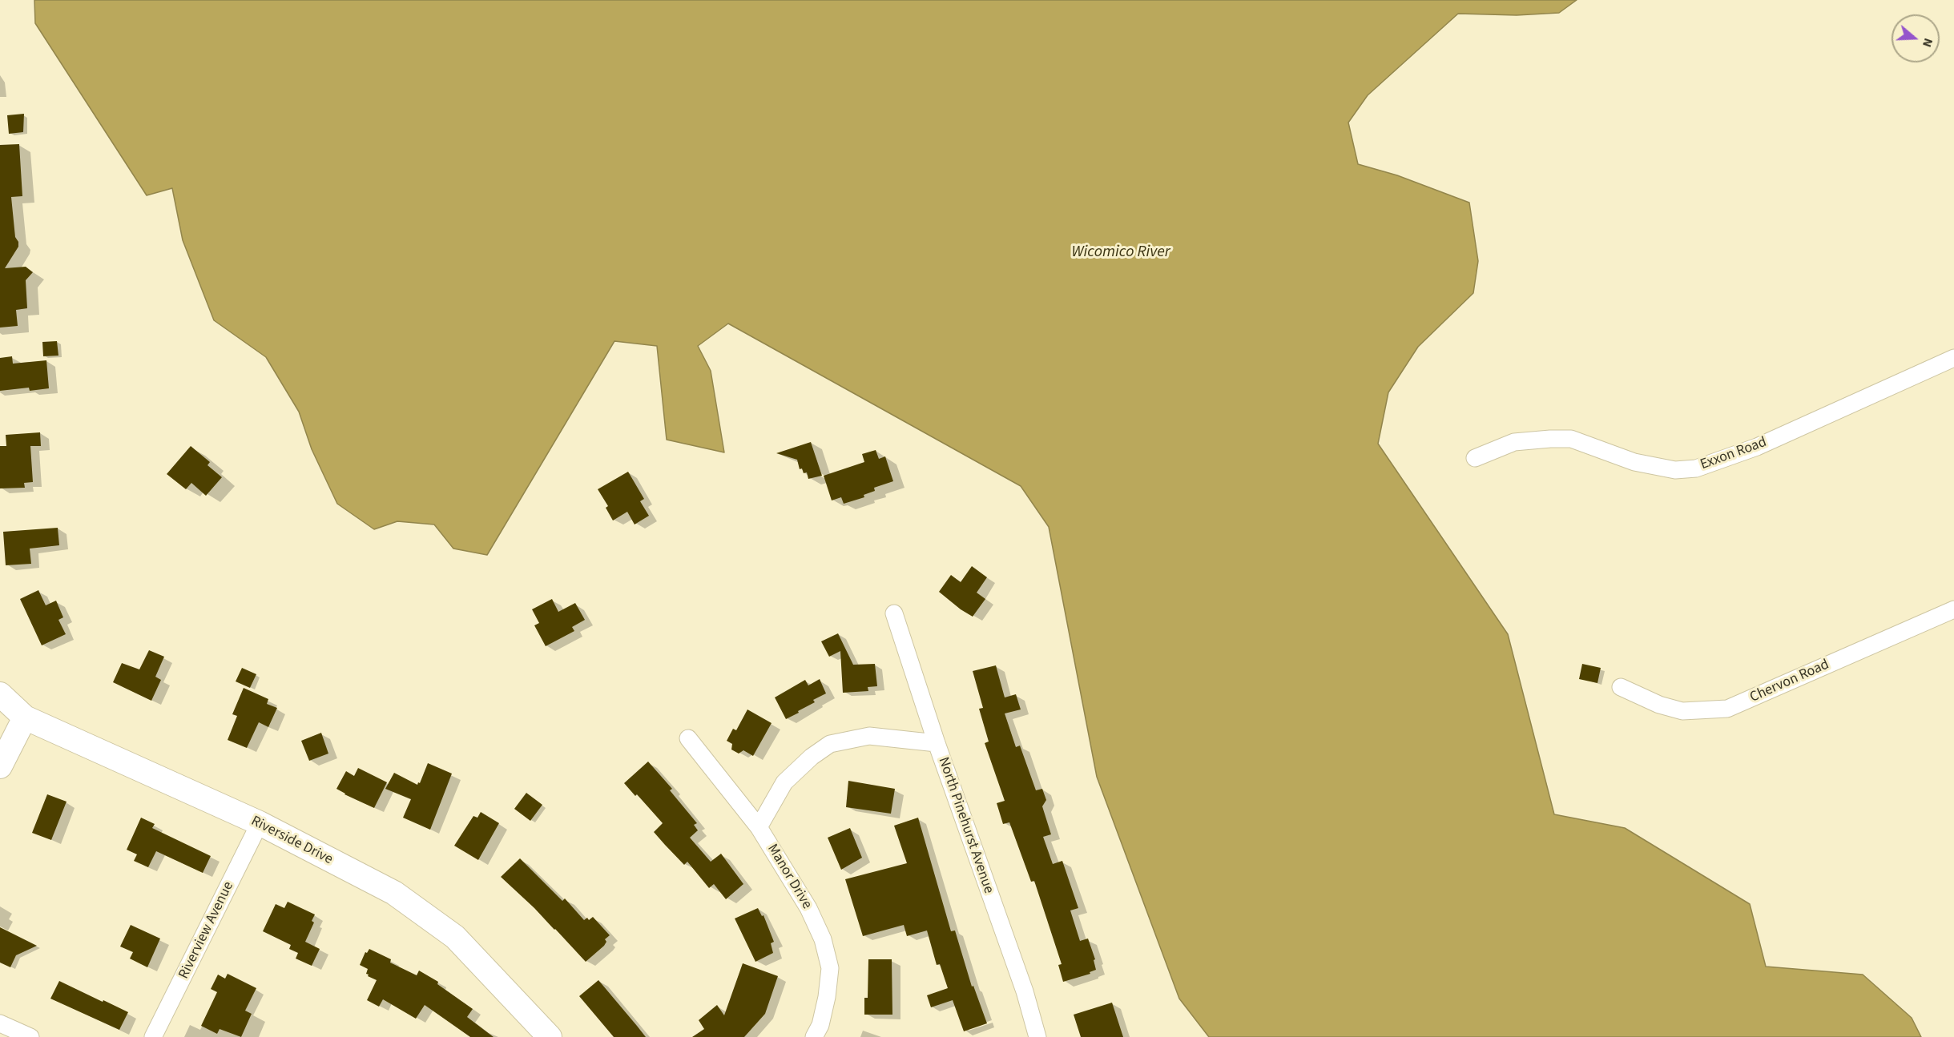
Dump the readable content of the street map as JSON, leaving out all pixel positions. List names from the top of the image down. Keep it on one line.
{"streets":{"street":["Exxon Road","Chervon Road","North Pinehurst Avenue","Riverside Drive","Manor Drive","Riverview Avenue"]},"crossings":[["Riverside Drive","Riverview Avenue"]],"water":["Wicomico River"],"north":"right"}
